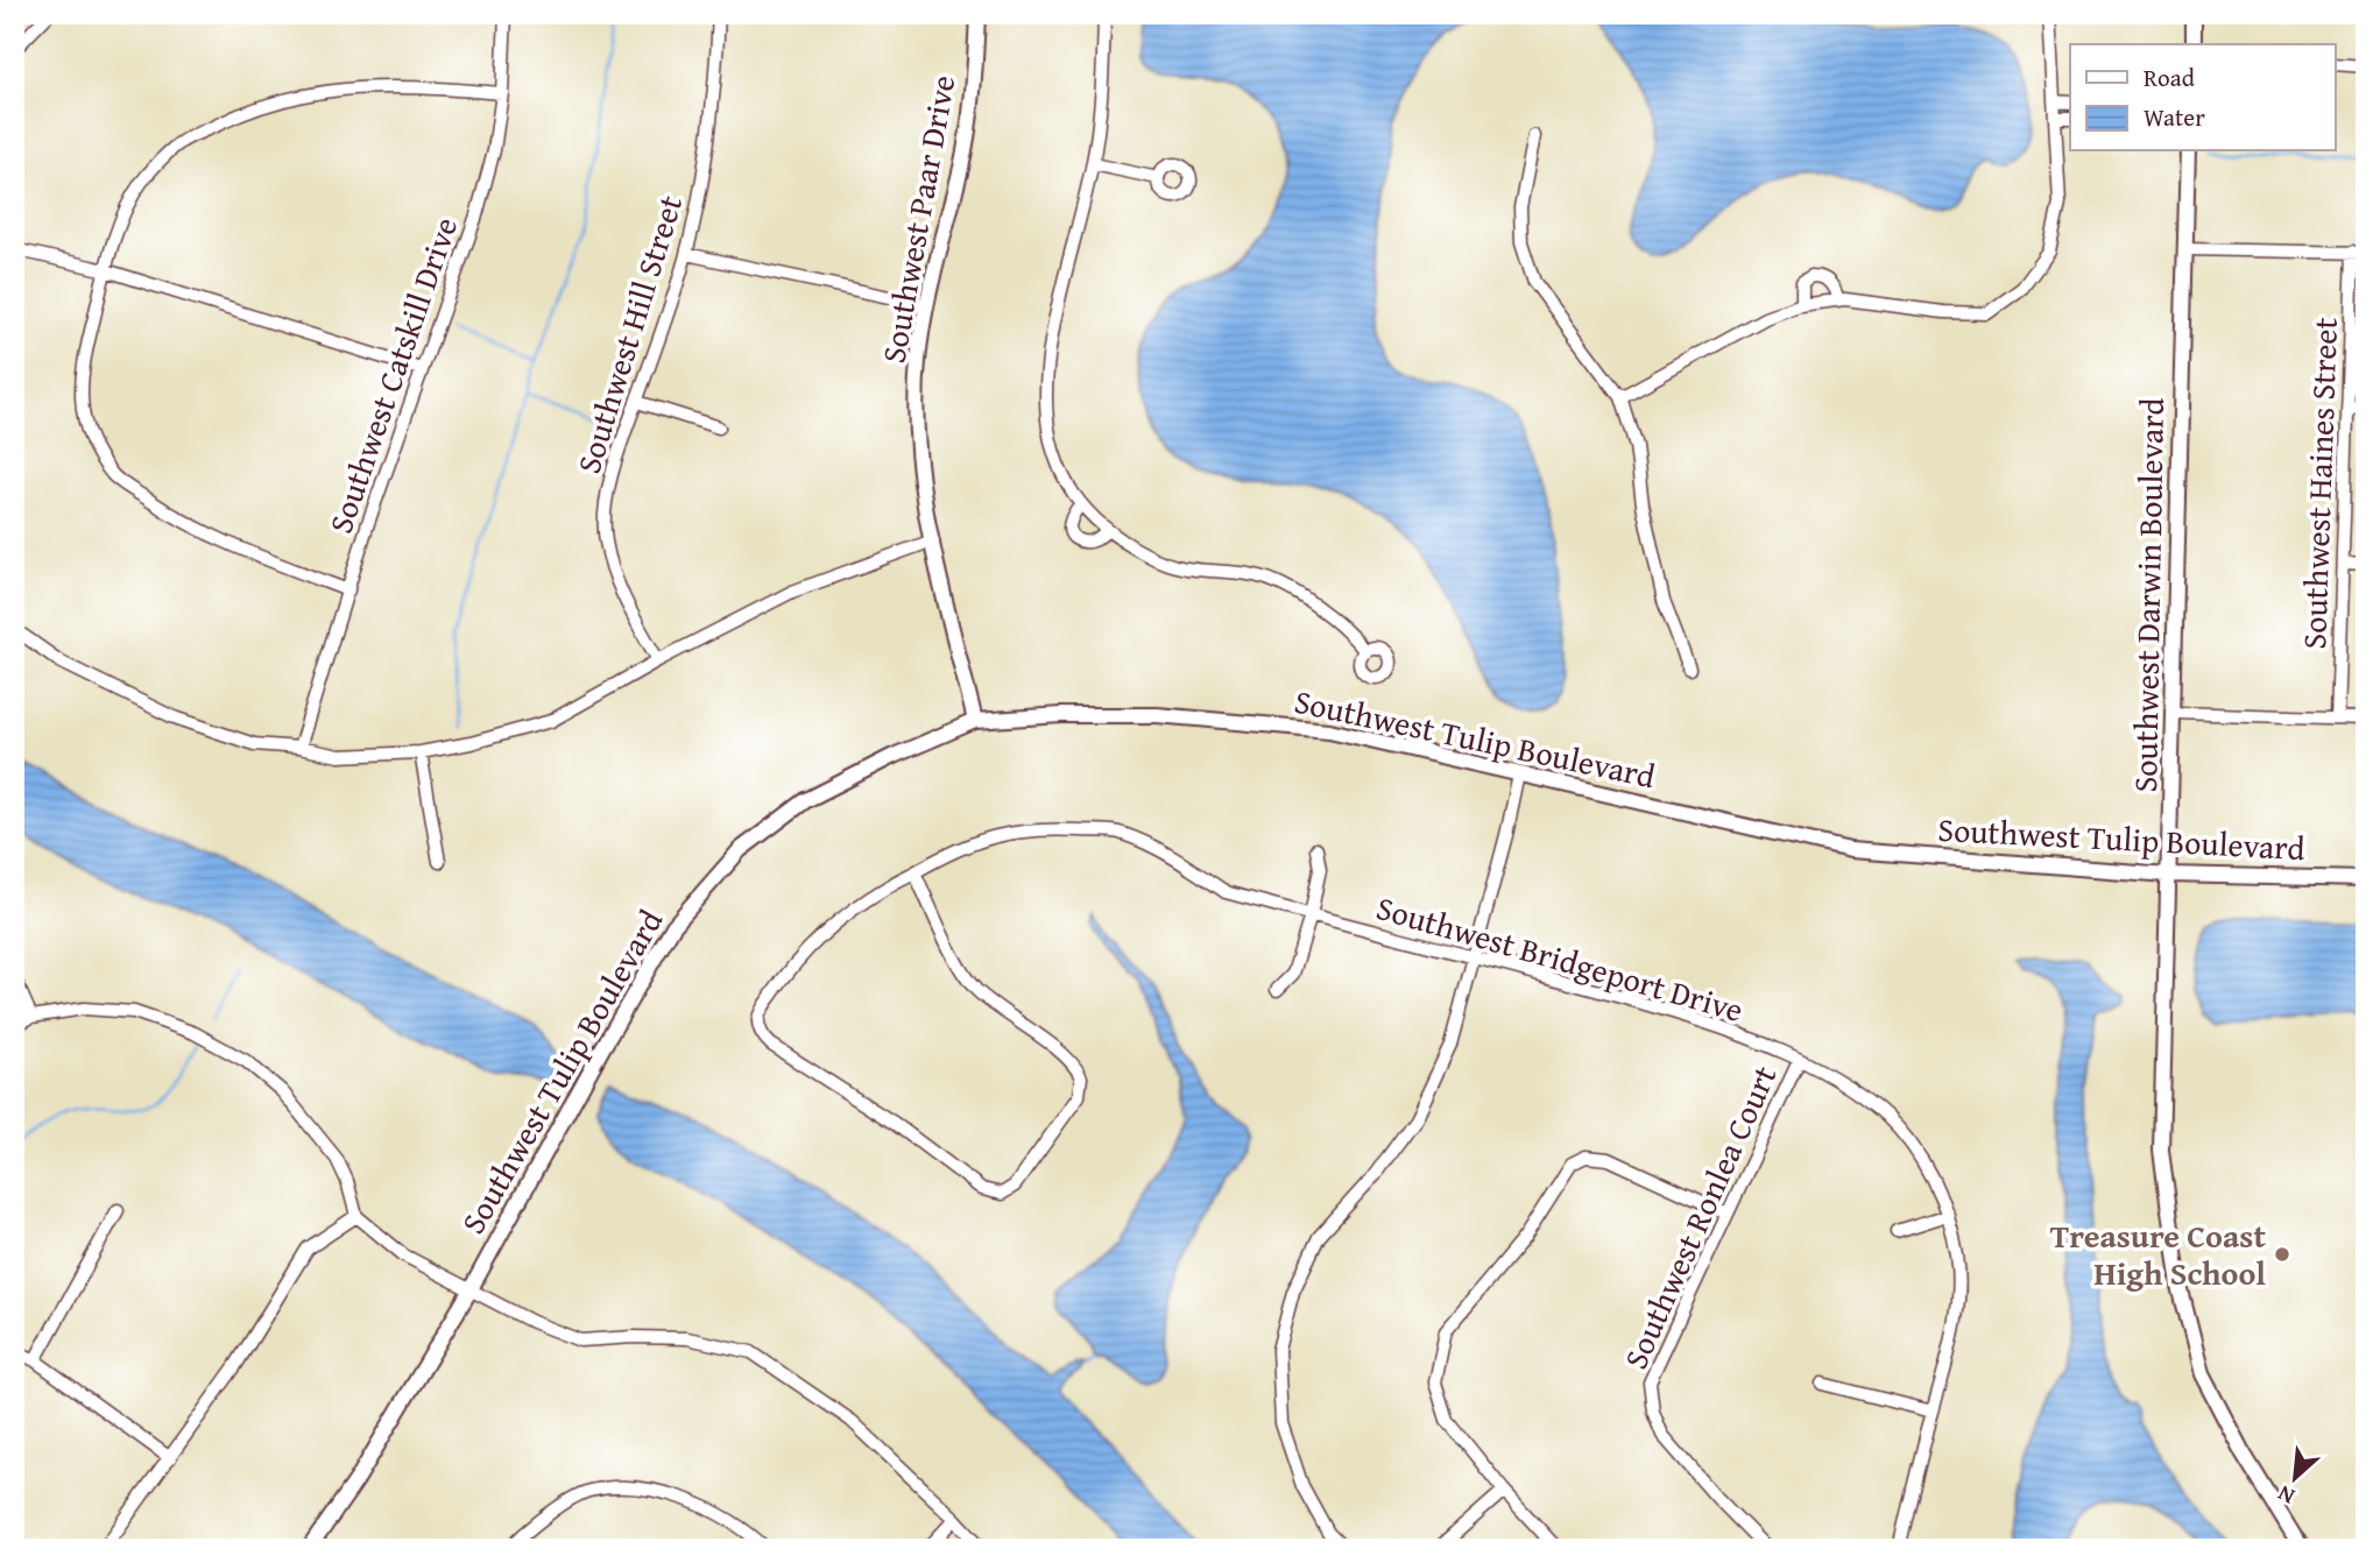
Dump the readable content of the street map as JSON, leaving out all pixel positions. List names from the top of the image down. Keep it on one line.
{"streets":{"street":["Southwest Paar Drive","Southwest Hill Street","Southwest Catskill Drive","Southwest Haines Street","Southwest Darwin Boulevard","Southwest Tulip Boulevard","Southwest Bridgeport Drive","Southwest Ronlea Court"]},"crossings":[["Southwest Paar Drive","Southwest Tulip Boulevard"],["Southwest Darwin Boulevard","Southwest Tulip Boulevard"],["Southwest Bridgeport Drive","Southwest Ronlea Court"]],"places":["Treasure Coast High School"],"legend":["Road","Water"],"north":"bottom left"}
